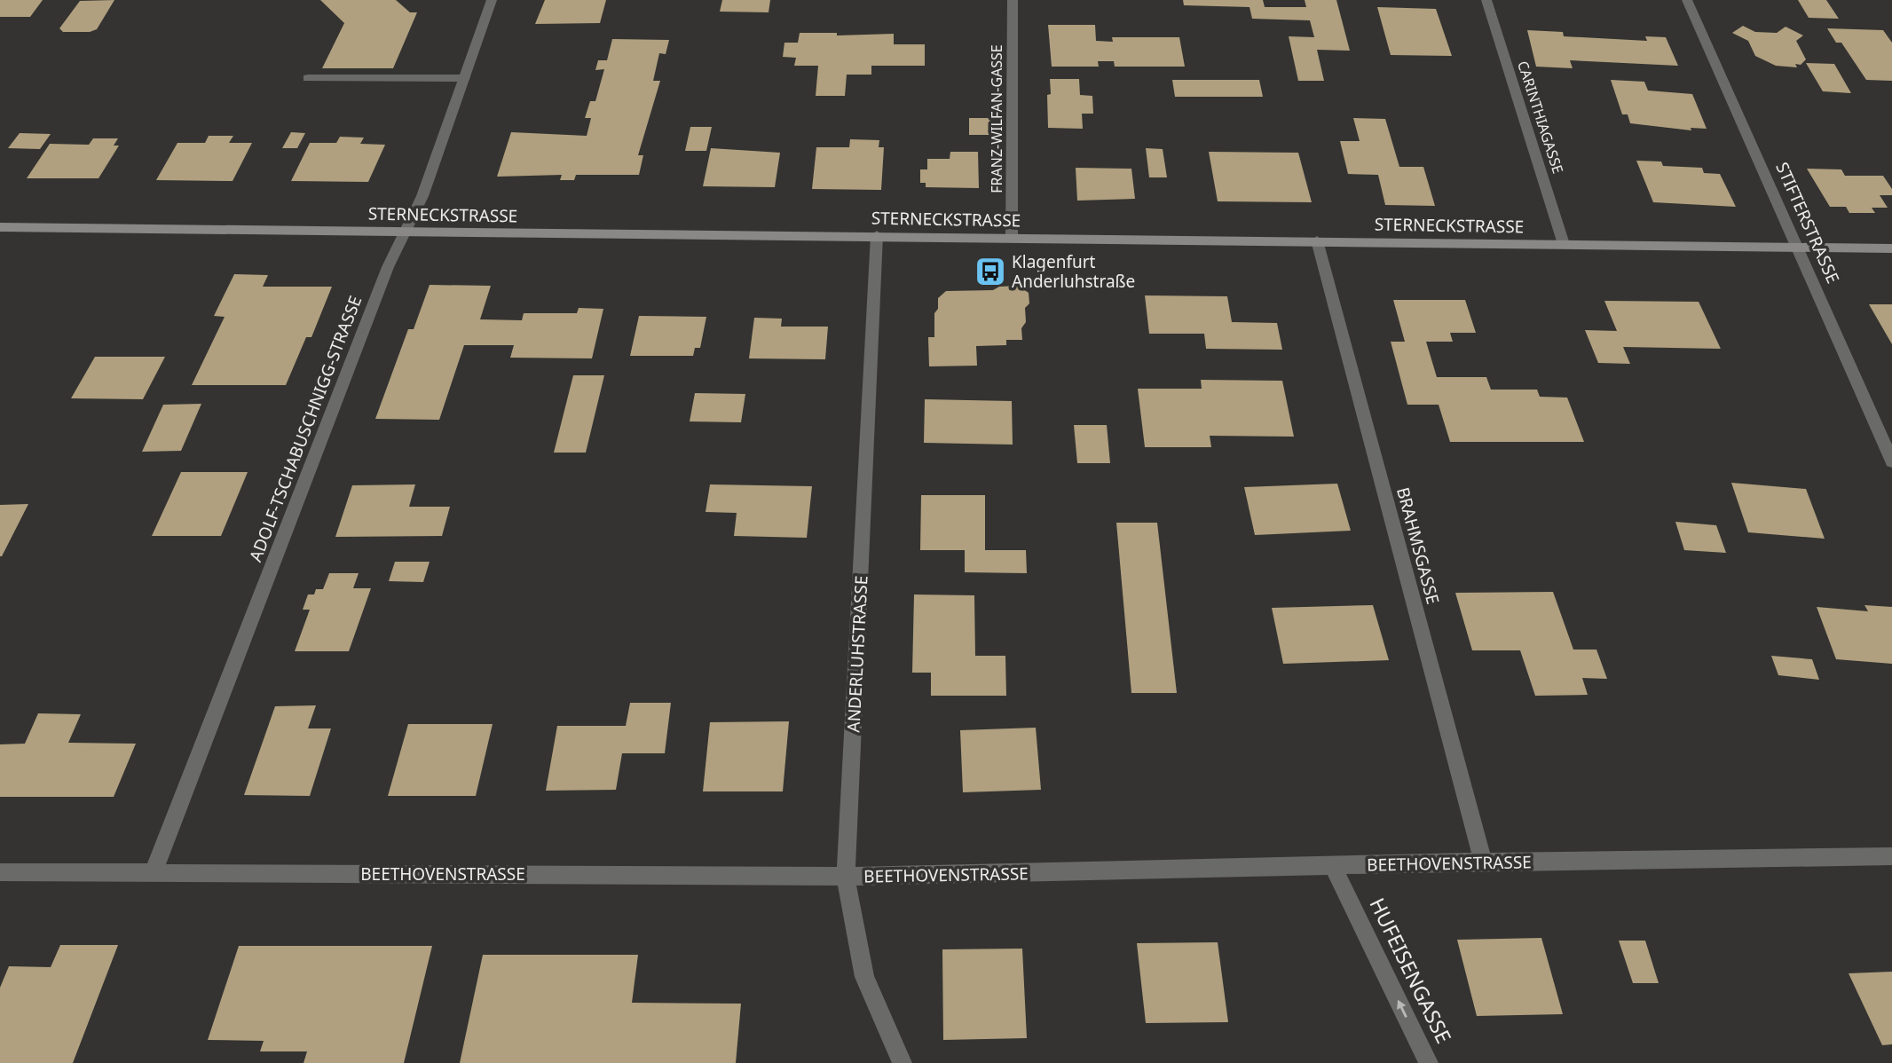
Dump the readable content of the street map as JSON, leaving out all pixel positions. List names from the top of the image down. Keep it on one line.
{"streets":{"street":["CARINTHIAGASSE","FRANZ-WILFAN-GASSE","STERNECKSTRASSE","STIFTERSTRASSE","ADOLF-TSCHABUSCHNIGG-STRASSE","BRAHMSGASSE","ANDERLUHSTRASSE","BEETHOVENSTRASSE","HUFEISENGASSE"]},"crossings":[["CARINTHIAGASSE","STERNECKSTRASSE"],["FRANZ-WILFAN-GASSE","STERNECKSTRASSE"],["STERNECKSTRASSE","STIFTERSTRASSE"],["STERNECKSTRASSE","ADOLF-TSCHABUSCHNIGG-STRASSE"],["STERNECKSTRASSE","BRAHMSGASSE"],["STERNECKSTRASSE","ANDERLUHSTRASSE"],["ADOLF-TSCHABUSCHNIGG-STRASSE","BEETHOVENSTRASSE"],["BRAHMSGASSE","BEETHOVENSTRASSE"],["ANDERLUHSTRASSE","BEETHOVENSTRASSE"],["BEETHOVENSTRASSE","HUFEISENGASSE"]],"one_way":["HUFEISENGASSE"],"places":{"bus stop":["Klagenfurt Anderluhstraße"]}}
